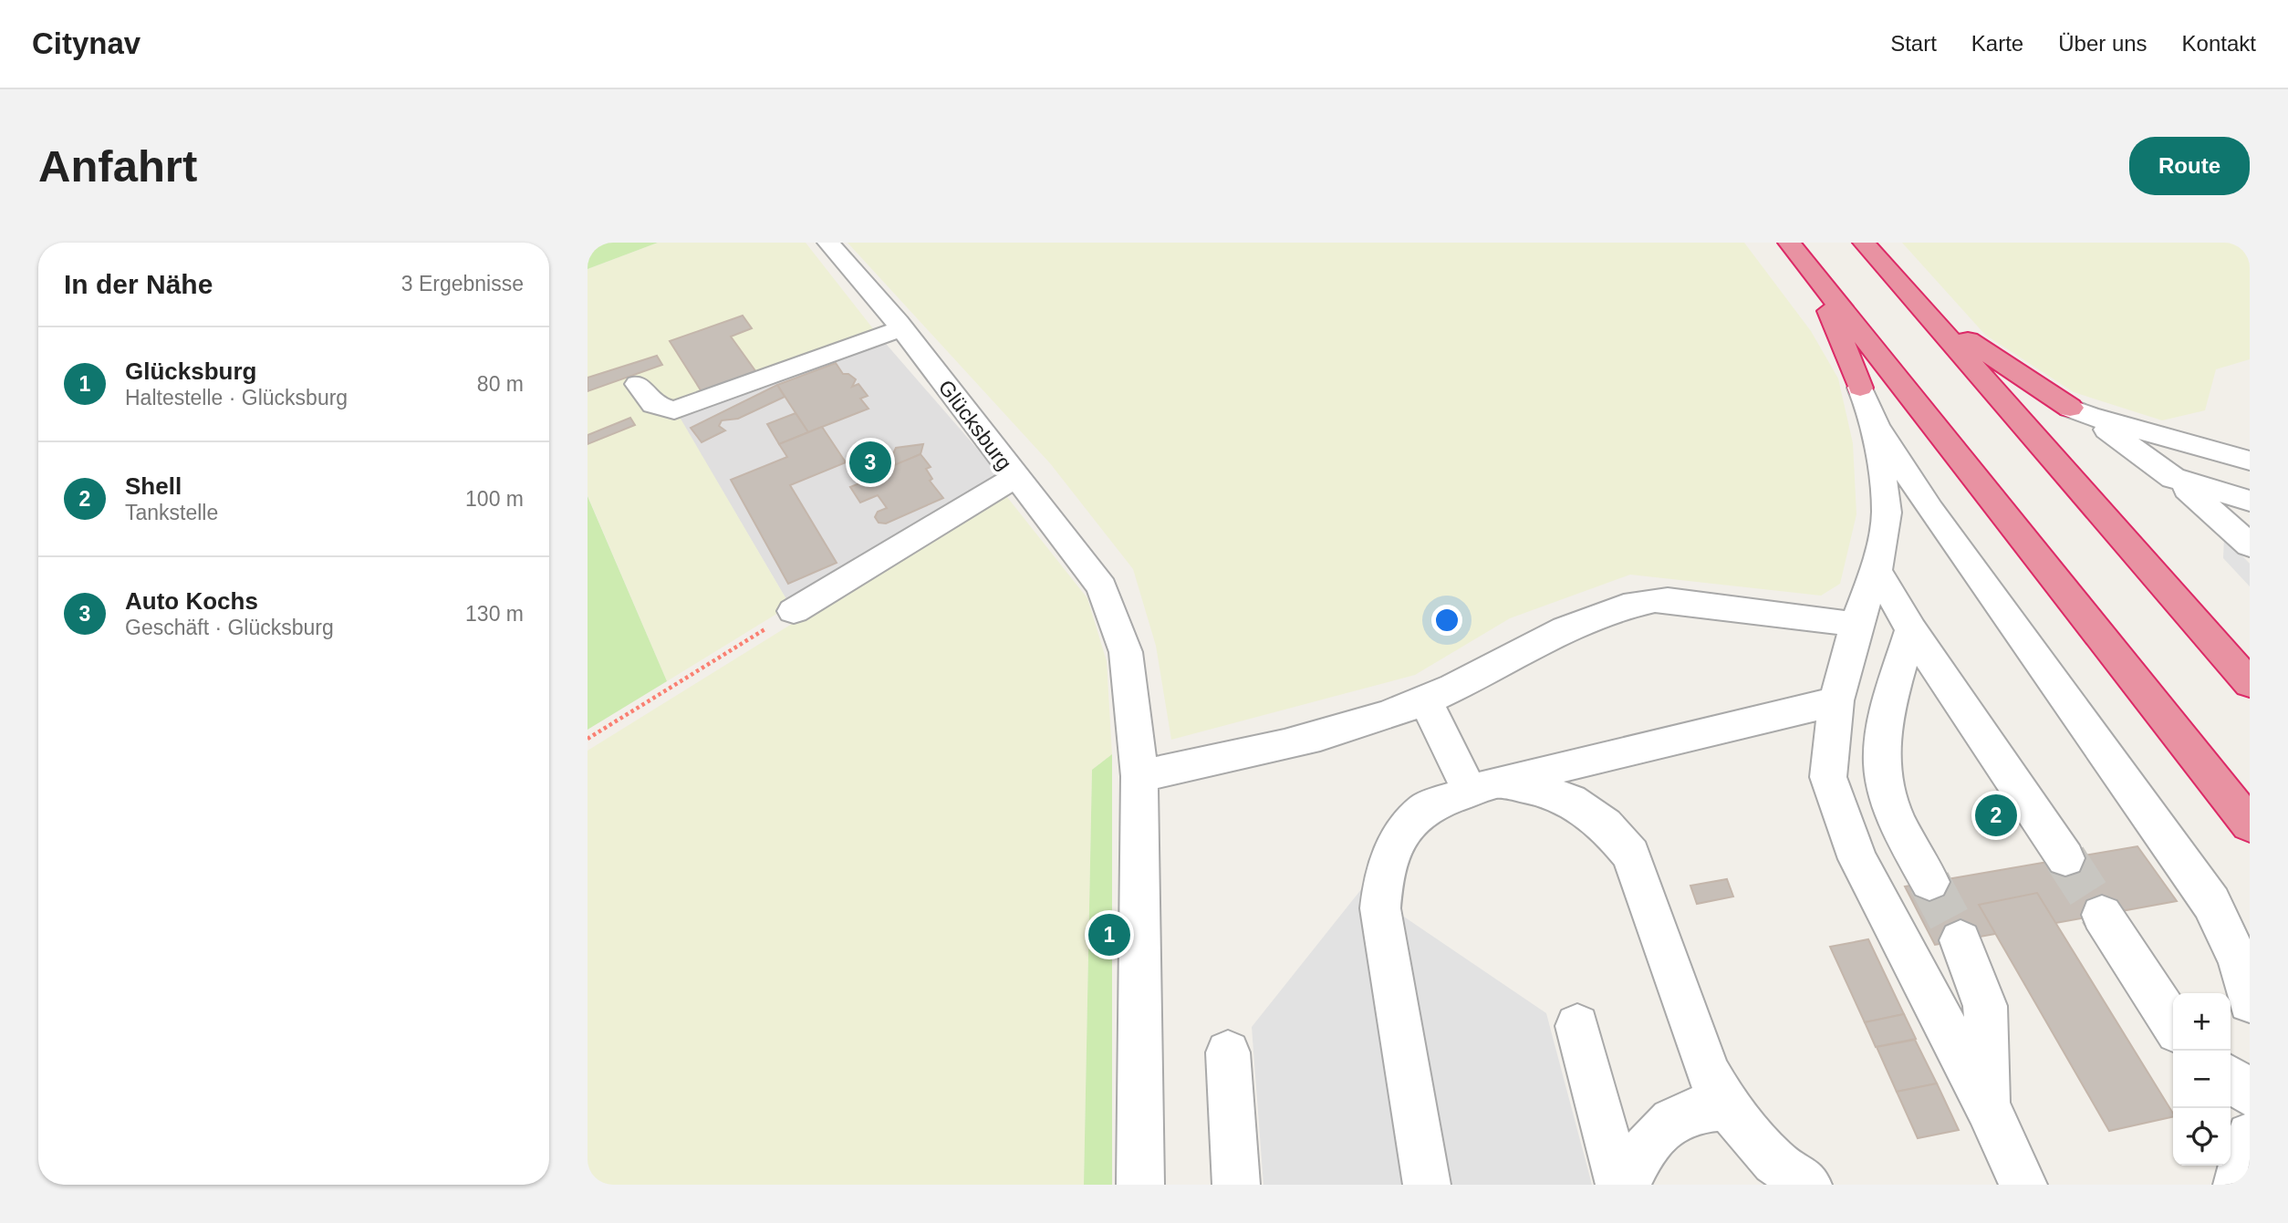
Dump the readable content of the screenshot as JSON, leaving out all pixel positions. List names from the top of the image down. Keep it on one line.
{"streets":{"street":["Glücksburg"]},"page":{"header":"Citynav","nav":["Start","Karte","Über uns","Kontakt"],"buttons":"Route","title":"Anfahrt","heading":["In der Nähe","3 Ergebnisse"],"list":[{"mark":"1","name":"Glücksburg","note":"Haltestelle · Glücksburg","value":"80 m"},{"mark":"2","name":"Shell","note":"Tankstelle","value":"100 m"},{"mark":"3","name":"Auto Kochs","note":"Geschäft · Glücksburg","value":"130 m"}],"pins":["3","2","1"],"map_buttons":["+","−"]}}
